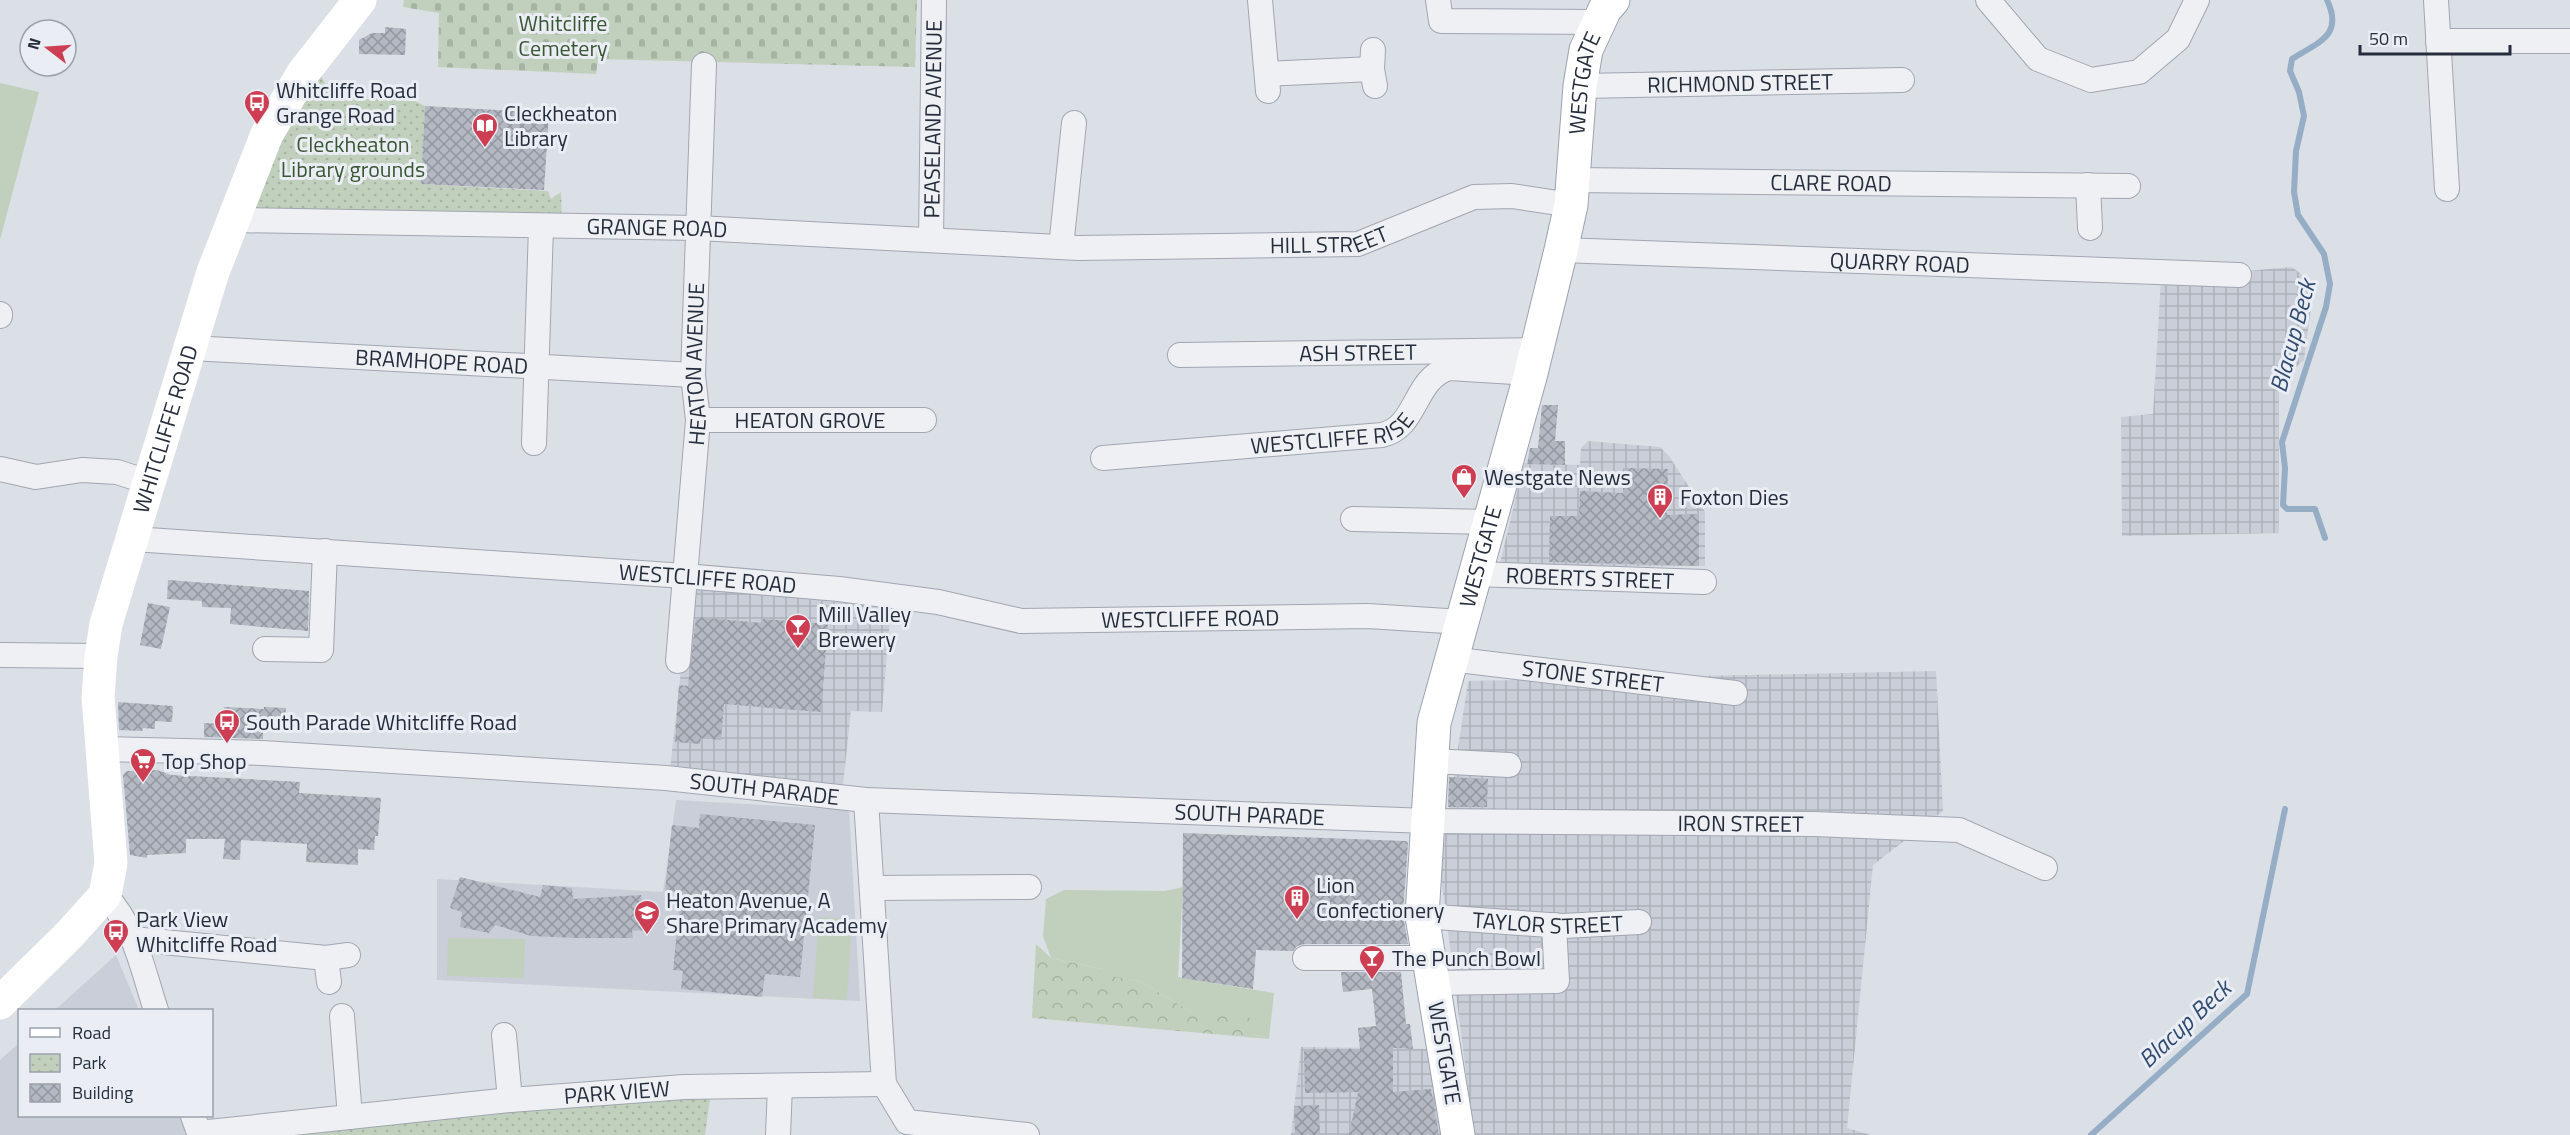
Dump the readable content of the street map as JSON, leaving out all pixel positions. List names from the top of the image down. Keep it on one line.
{"streets":{"main road":["WESTGATE","WHITCLIFFE ROAD"],"street":["RICHMOND STREET","PEASELAND AVENUE","CLARE ROAD","GRANGE ROAD","HILL STREET","QUARRY ROAD","ASH STREET","BRAMHOPE ROAD","HEATON AVENUE","HEATON GROVE","WESTCLIFFE RISE","ROBERTS STREET","WESTCLIFFE ROAD","STONE STREET","SOUTH PARADE","IRON STREET","TAYLOR STREET","PARK VIEW"]},"crossings":[["RICHMOND STREET","WESTGATE"],["WESTGATE","CLARE ROAD"],["WESTGATE","HILL STREET"],["WESTGATE","QUARRY ROAD"],["WESTGATE","ASH STREET"],["WESTGATE","WESTCLIFFE RISE"],["WESTGATE","ROBERTS STREET"],["WESTGATE","WESTCLIFFE ROAD"],["WESTGATE","STONE STREET"],["WESTGATE","SOUTH PARADE"],["WESTGATE","IRON STREET"],["WESTGATE","TAYLOR STREET"],["PEASELAND AVENUE","GRANGE ROAD"],["CLARE ROAD","HILL STREET"],["GRANGE ROAD","HILL STREET"],["GRANGE ROAD","HEATON AVENUE"],["GRANGE ROAD","WHITCLIFFE ROAD"],["ASH STREET","WESTCLIFFE RISE"],["BRAMHOPE ROAD","HEATON AVENUE"],["BRAMHOPE ROAD","WHITCLIFFE ROAD"],["HEATON AVENUE","HEATON GROVE"],["HEATON AVENUE","WESTCLIFFE ROAD"],["WHITCLIFFE ROAD","WESTCLIFFE ROAD"],["WHITCLIFFE ROAD","SOUTH PARADE"],["SOUTH PARADE","IRON STREET"]],"water":["Blacup Beck"],"parks":["Whitcliffe Cemetery","Cleckheaton Library grounds"],"places":{"bus stop":["Whitcliffe Road Grange Road","South Parade Whitcliffe Road","Park View Whitcliffe Road"],"library":["Cleckheaton Library"],"shop":["Westgate News"],"building":["Foxton Dies","Lion Confectionery"],"bar":["Mill Valley Brewery","The Punch Bowl"],"supermarket":["Top Shop"],"school or university":["Heaton Avenue, A Share Primary Academy"]},"legend":["Road","Park","Building"],"scale_bar":"50 m","north":"left"}
